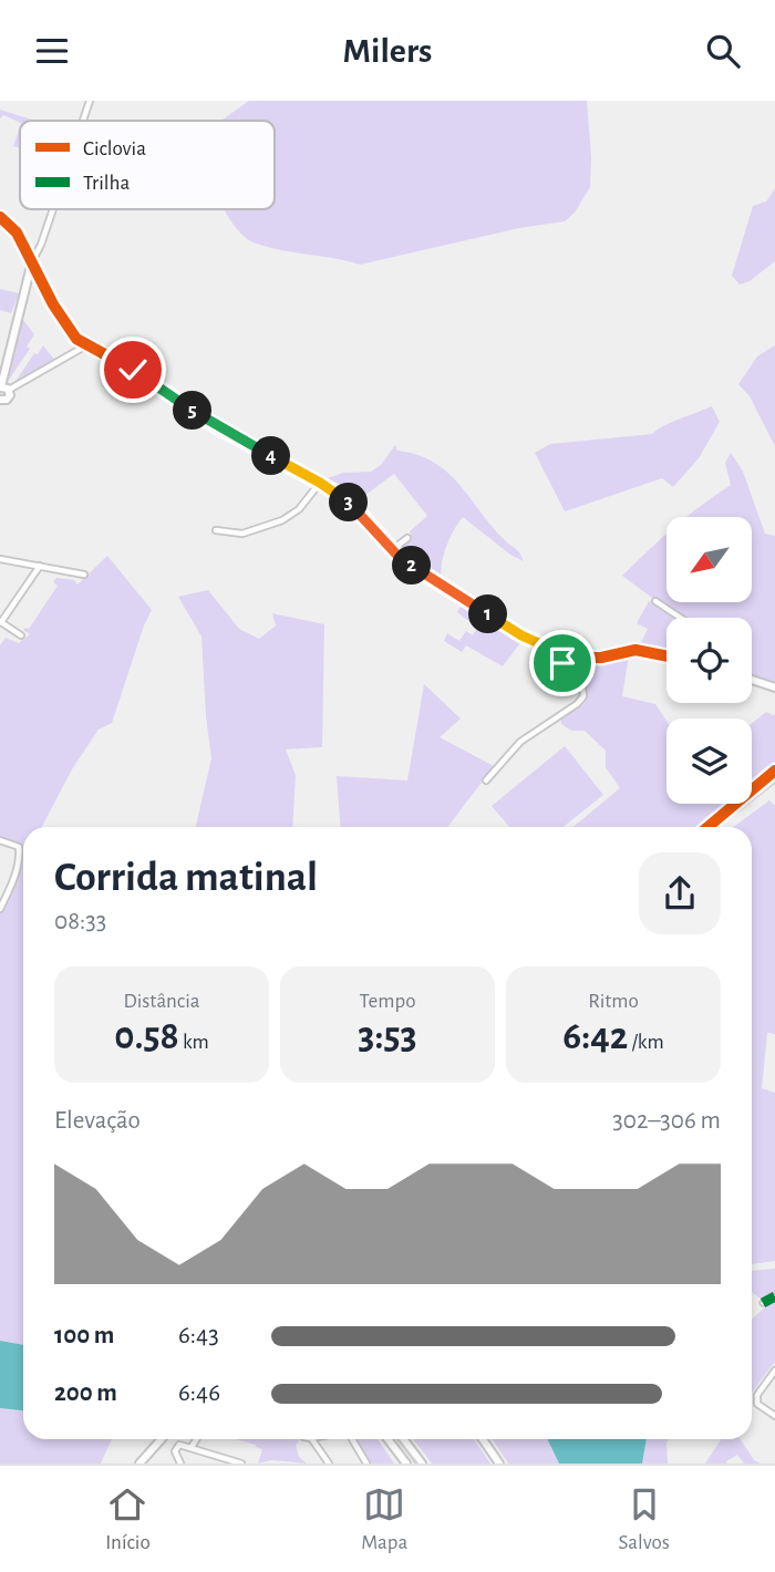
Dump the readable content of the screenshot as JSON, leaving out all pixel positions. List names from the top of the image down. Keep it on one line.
{"legend":["Ciclovia","Trilha"],"north":"bottom left","page":{"header":"Milers","pins":["5","4","3","2","1"],"heading":["Corrida matinal","08:33"],"stats":[["Distância","0.58 km"],["Tempo","3:53"],["Ritmo","6:42 /km"]],"chart":["Elevação","302–306 m"],"list":[{"name":"100 m","note":"6:43"},{"name":"200 m","note":"6:46"}],"tabs":["Início","Mapa","Salvos"]}}
